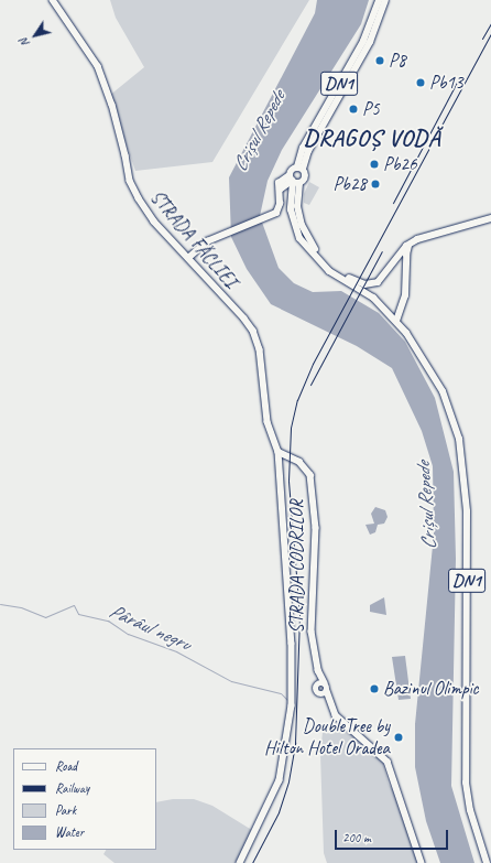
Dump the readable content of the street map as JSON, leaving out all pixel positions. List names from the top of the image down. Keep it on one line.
{"streets":{"main road":["DN1"],"street":["STRADA FĂCLIEI","STRADA CODRILOR"]},"crossings":[["STRADA FĂCLIEI","STRADA CODRILOR"]],"districts":["DRAGOȘ VODĂ"],"water":["Crișul Repede","Pârâul negru"],"places":["P8","Pb13","P5","Pb26","Pb28","Bazinul Olimpic","DoubleTree by Hilton Hotel Oradea"],"legend":["Road","Railway","Park","Water"],"scale_bar":"200 m","north":"bottom left"}
